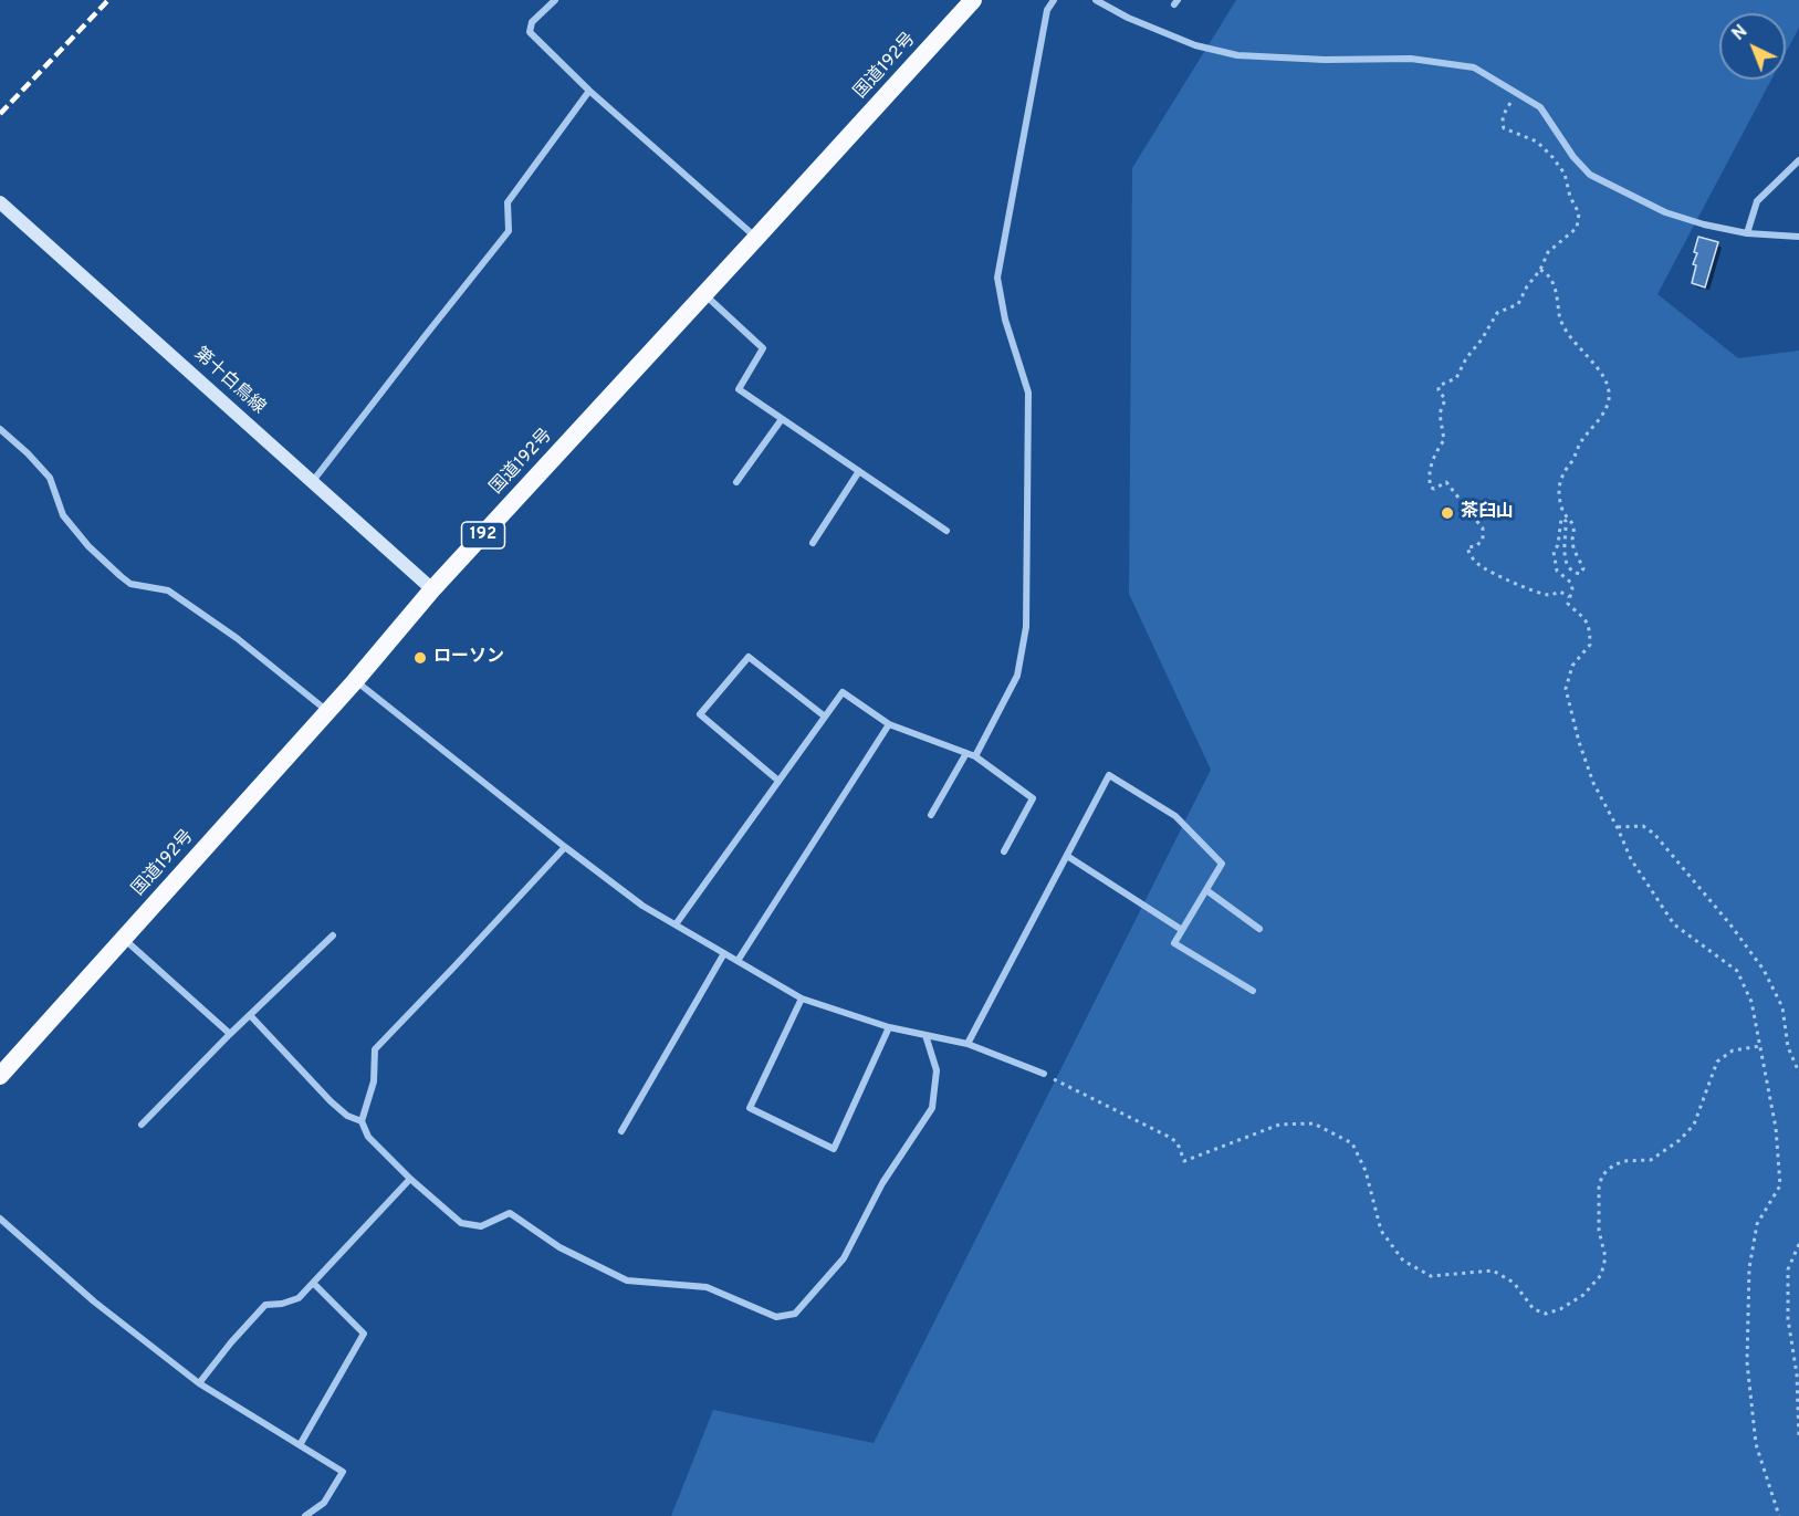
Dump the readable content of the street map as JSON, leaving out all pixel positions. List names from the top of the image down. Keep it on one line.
{"streets":{"highway":["国道192号","192"],"main road":["第十白鳥線"]},"crossings":[["国道192号","第十白鳥線"]],"places":["茶臼山","ローソン"],"north":"top left"}
